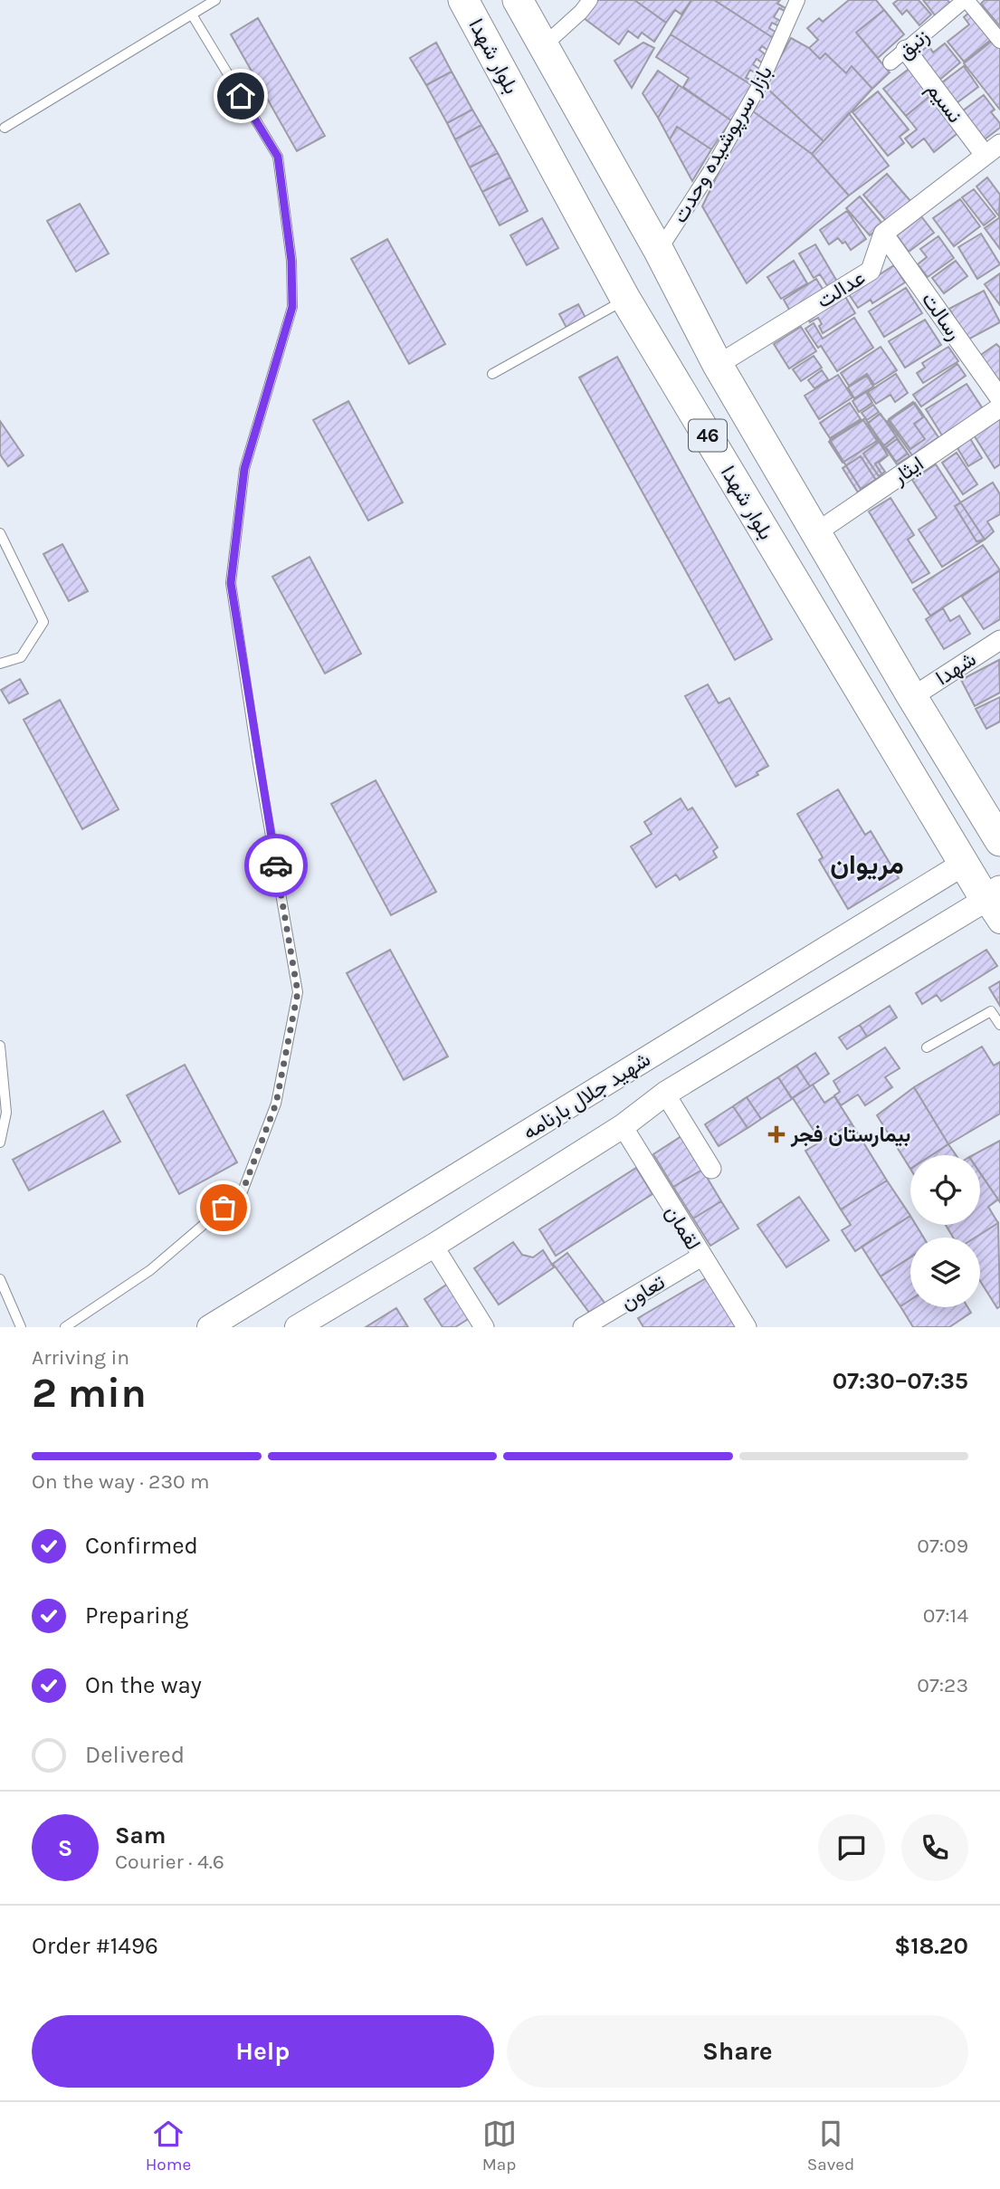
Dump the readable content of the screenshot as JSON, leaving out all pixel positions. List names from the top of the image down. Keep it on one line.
{"streets":{"main road":["بلوار شهدا","46"],"street":["زنبق","نسیم","بازار سرپوشیده وحدت","عدالت","رسالت","ایثار","شهدا","شهید جلال بارنامه","لقمان","تعاون"]},"crossings":[["زنبق","نسیم"],["بلوار شهدا","بازار سرپوشیده وحدت"],["بلوار شهدا","عدالت"],["بلوار شهدا","ایثار"],["بلوار شهدا","شهدا"],["بلوار شهدا","شهید جلال بارنامه"],["عدالت","رسالت"],["شهید جلال بارنامه","لقمان"],["لقمان","تعاون"]],"districts":["مریوان"],"places":{"health":["بیمارستان فجر"]},"page":{"heading":["2 min","Arriving in","07:30–07:35"],"panel":["Sam","Courier · 4.6","Order #1496","$18.20"],"bar":"On the way · 230 m","list":[["Confirmed","07:09"],["Preparing","07:14"],["On the way","07:23"],"Delivered"],"round":"S","buttons":["Help","Share"],"tabs":["Home","Map","Saved"]}}
